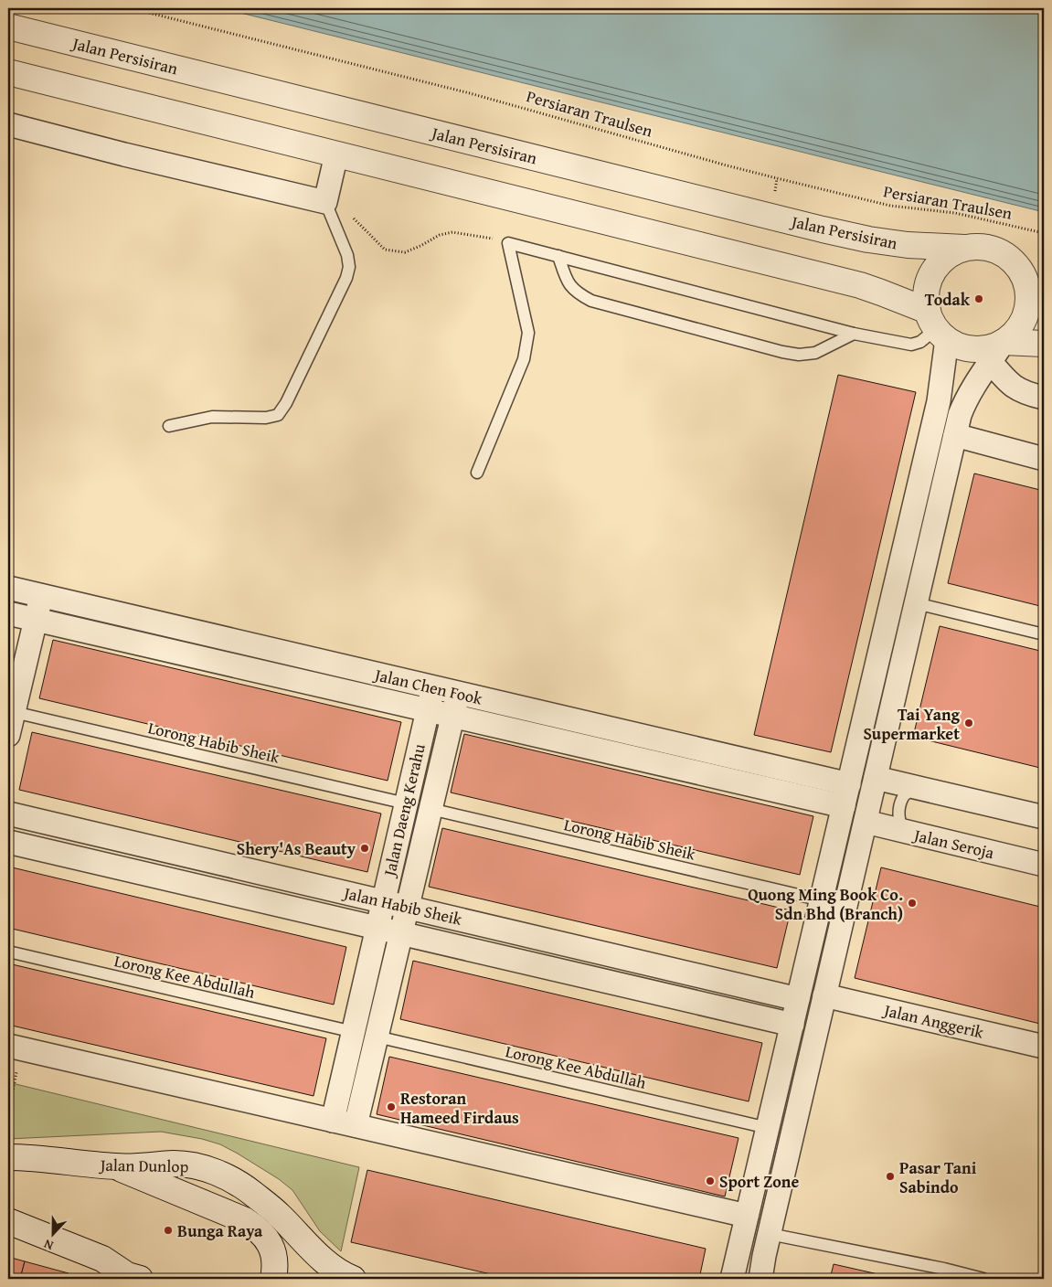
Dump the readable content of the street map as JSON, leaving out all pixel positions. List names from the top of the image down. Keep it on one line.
{"streets":{"street":["Jalan Persisiran","Jalan Chen Fook","Jalan Daeng Kerahu","Jalan Seroja","Jalan Habib Sheik","Jalan Anggerik","Jalan Dunlop"],"lane":["Lorong Habib Sheik","Lorong Kee Abdullah"],"path":["Persiaran Traulsen"]},"crossings":[["Jalan Chen Fook","Jalan Daeng Kerahu"],["Lorong Habib Sheik","Jalan Daeng Kerahu"],["Jalan Daeng Kerahu","Jalan Habib Sheik"],["Jalan Daeng Kerahu","Lorong Kee Abdullah"]],"places":["Todak","Tai Yang Supermarket","Shery'As Beauty","Quong Ming Book Co. Sdn Bhd (Branch)","Restoran Hameed Firdaus","Pasar Tani Sabindo","Sport Zone","Bunga Raya"],"north":"bottom"}
